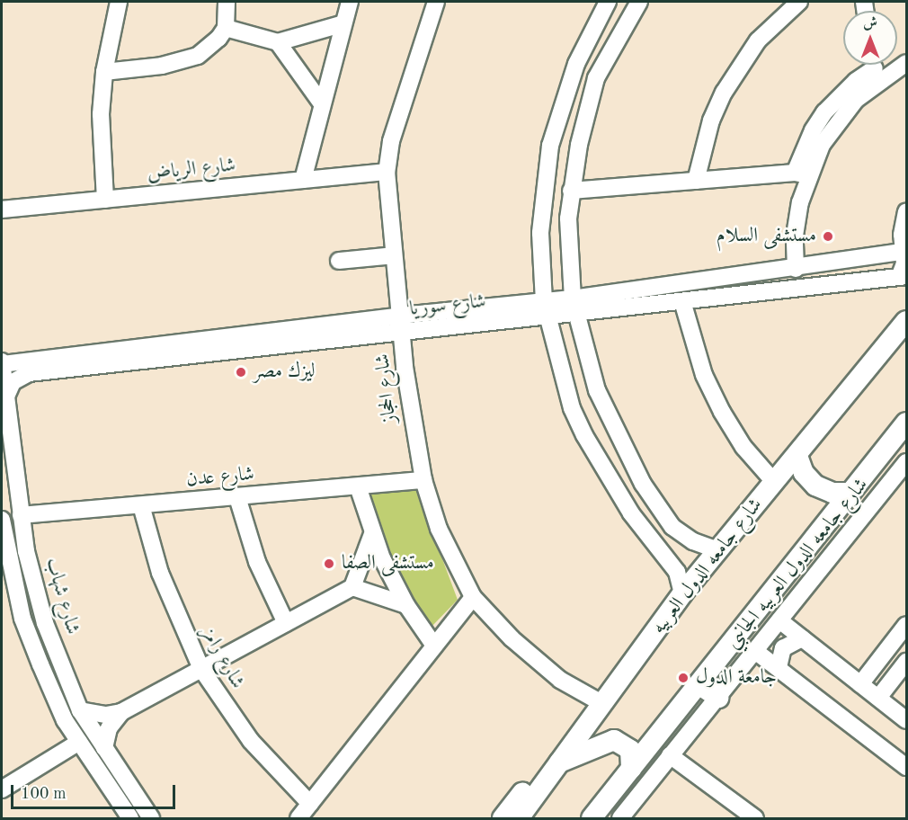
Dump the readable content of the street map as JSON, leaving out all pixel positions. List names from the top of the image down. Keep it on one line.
{"streets":{"main road":["شارع جامعه الدول العربيه"],"street":["شارع الرياض","شارع سوريا","شارع الحجاز","شارع عدن","شارع جامعه الدول العربيه الجانبي","شارع شهاب","شارع رامز"]},"crossings":[["شارع الرياض","شارع الحجاز"],["شارع سوريا","شارع الحجاز"],["شارع سوريا","شارع شهاب"],["شارع الحجاز","شارع عدن"],["شارع الحجاز","شارع جامعه الدول العربيه"],["شارع عدن","شارع شهاب"],["شارع عدن","شارع رامز"]],"places":["مستشفى السلام","ليزك مصر","مستشفى الصفا","جامعة الدول"],"scale_bar":"100 m","north":"top"}
